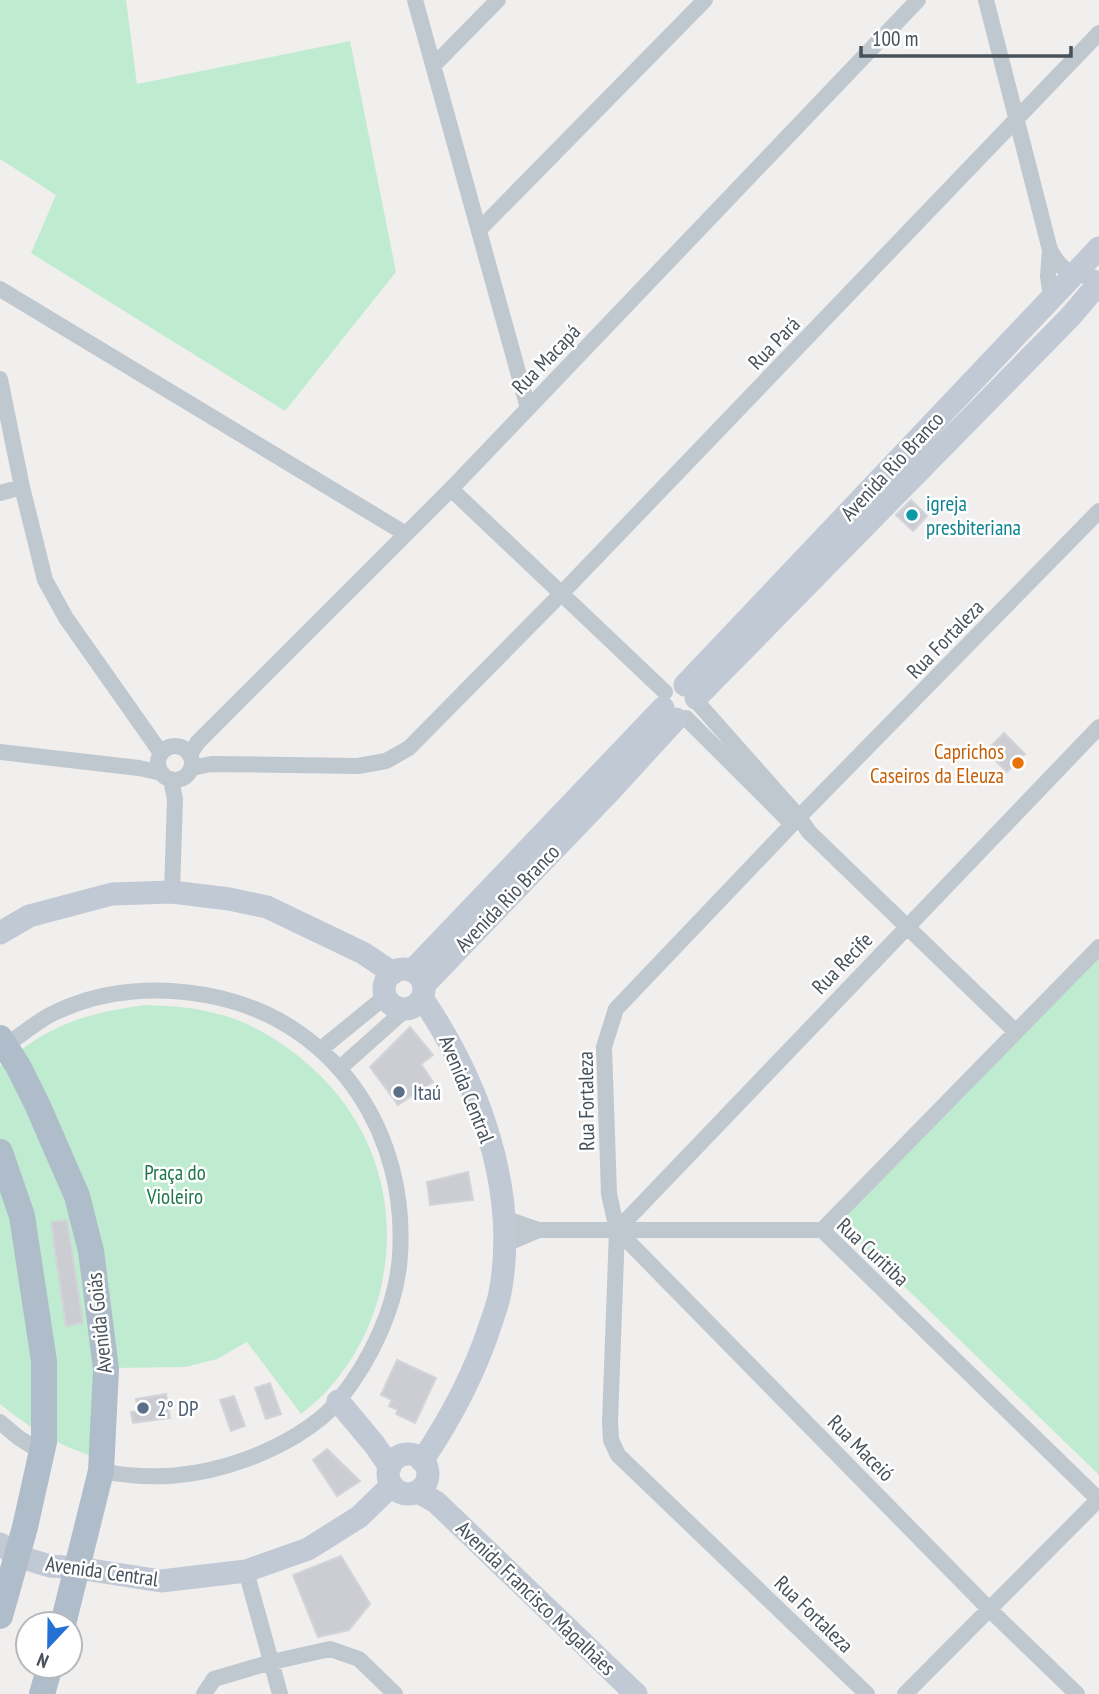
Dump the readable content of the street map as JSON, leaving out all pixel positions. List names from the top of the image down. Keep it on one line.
{"streets":{"main road":["Avenida Goiás"],"street":["Rua Pará","Rua Macapá","Avenida Rio Branco","Rua Fortaleza","Rua Recife","Avenida Central","Rua Curitiba","Rua Maceió","Avenida Francisco Magalhães"]},"crossings":[["Rua Pará","Rua Macapá"],["Avenida Rio Branco","Avenida Central"],["Rua Fortaleza","Rua Recife"],["Rua Fortaleza","Rua Curitiba"],["Rua Fortaleza","Rua Maceió"],["Rua Recife","Rua Curitiba"],["Rua Recife","Rua Maceió"],["Avenida Central","Rua Curitiba"],["Avenida Central","Avenida Goiás"],["Avenida Central","Avenida Francisco Magalhães"],["Rua Curitiba","Rua Maceió"]],"parks":["Praça do Violeiro"],"places":["igreja presbiteriana","Caprichos Caseiros da Eleuza","Itaú","2° DP"],"scale_bar":"100 m","north":"bottom"}
